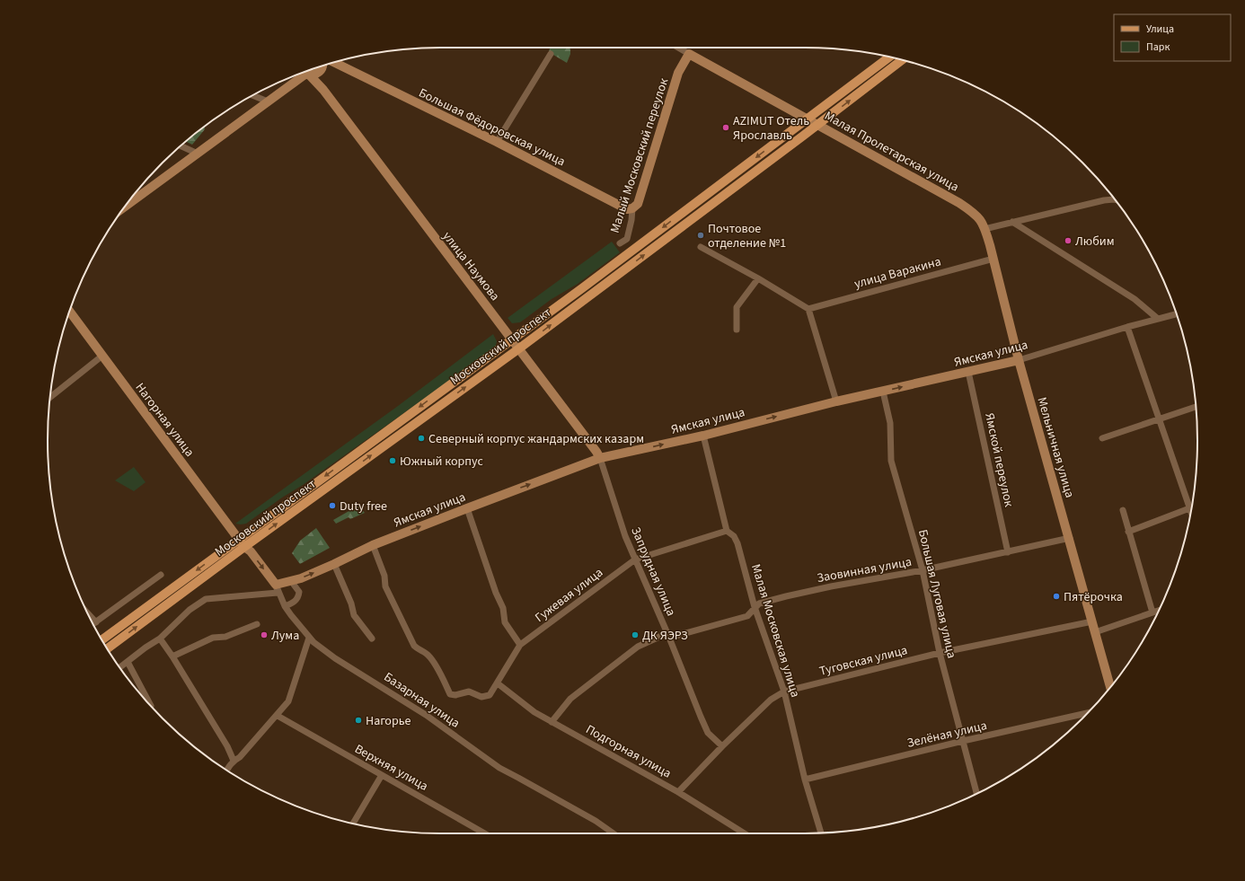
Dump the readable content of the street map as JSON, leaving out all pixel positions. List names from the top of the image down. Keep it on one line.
{"streets":{"main road":["Московский проспект"],"street":["Большая Фёдоровская улица","Малая Пролетарская улица","Малый Московский переулок","улица Наумова","улица Варакина","Ямская улица","Нагорная улица","Мельничная улица","Ямской переулок","Заовинная улица","Запрудная улица","Большая Луговая улица","Гужевая улица","Малая Московская улица","Туговская улица","Базарная улица","Зелёная улица","Подгорная улица","Верхняя улица"]},"crossings":[["Большая Фёдоровская улица","Малый Московский переулок"],["Малая Пролетарская улица","Малый Московский переулок"],["Малая Пролетарская улица","Московский проспект"],["Малая Пролетарская улица","Мельничная улица"],["улица Наумова","Московский проспект"],["улица Наумова","Ямская улица"],["улица Наумова","Запрудная улица"],["улица Варакина","Мельничная улица"],["Московский проспект","Нагорная улица"],["Московский проспект","Базарная улица"],["Ямская улица","Мельничная улица"],["Ямская улица","Ямской переулок"],["Ямская улица","Запрудная улица"],["Ямская улица","Большая Луговая улица"],["Ямская улица","Гужевая улица"],["Ямская улица","Малая Московская улица"],["Ямская улица","Базарная улица"],["Нагорная улица","Базарная улица"],["Мельничная улица","Заовинная улица"],["Мельничная улица","Туговская улица"],["Ямской переулок","Заовинная улица"],["Заовинная улица","Запрудная улица"],["Заовинная улица","Большая Луговая улица"],["Заовинная улица","Малая Московская улица"],["Заовинная улица","Подгорная улица"],["Запрудная улица","Гужевая улица"],["Запрудная улица","Туговская улица"],["Большая Луговая улица","Туговская улица"],["Большая Луговая улица","Зелёная улица"],["Гужевая улица","Малая Московская улица"],["Гужевая улица","Подгорная улица"],["Малая Московская улица","Туговская улица"],["Малая Московская улица","Зелёная улица"],["Туговская улица","Подгорная улица"]],"one_way":["Ямская улица"],"places":["AZIMUT Отель Ярославль","Почтовое отделение №1","Любим","Северный корпус жандармских казарм","Южный корпус","Duty free","Пятёрочка","Лума","ДК ЯЭРЗ","Нагорье"],"legend":["Улица","Парк"]}
